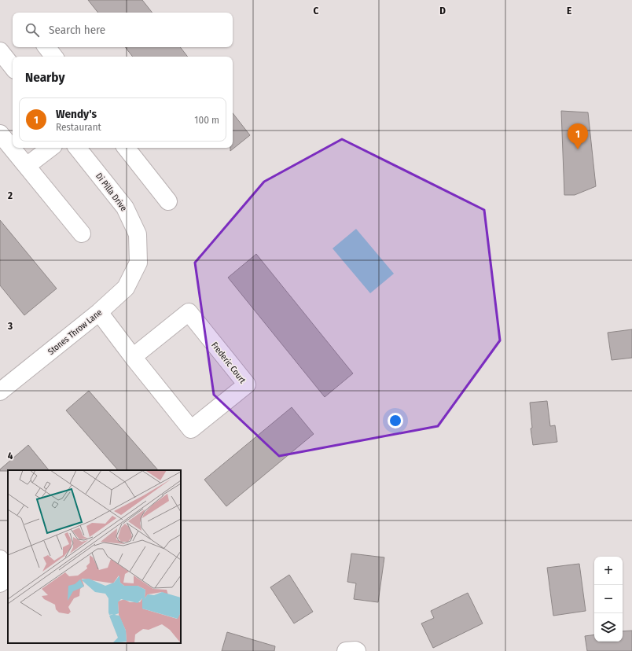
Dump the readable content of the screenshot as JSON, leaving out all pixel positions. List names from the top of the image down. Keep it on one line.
{"streets":{"street":["Di Pilla Drive","Stones Throw Lane","Frederic Court"]},"crossings":[["Di Pilla Drive","Stones Throw Lane"],["Stones Throw Lane","Frederic Court"]],"page":{"search":"Search here","heading":"Nearby","list":[{"mark":"1","name":"Wendy's","note":"Restaurant","value":"100 m"}],"pins":"1","map_buttons":["+","−"]},"grid":{"columns":["C","D","E"],"rows":["2","3","4"]}}
